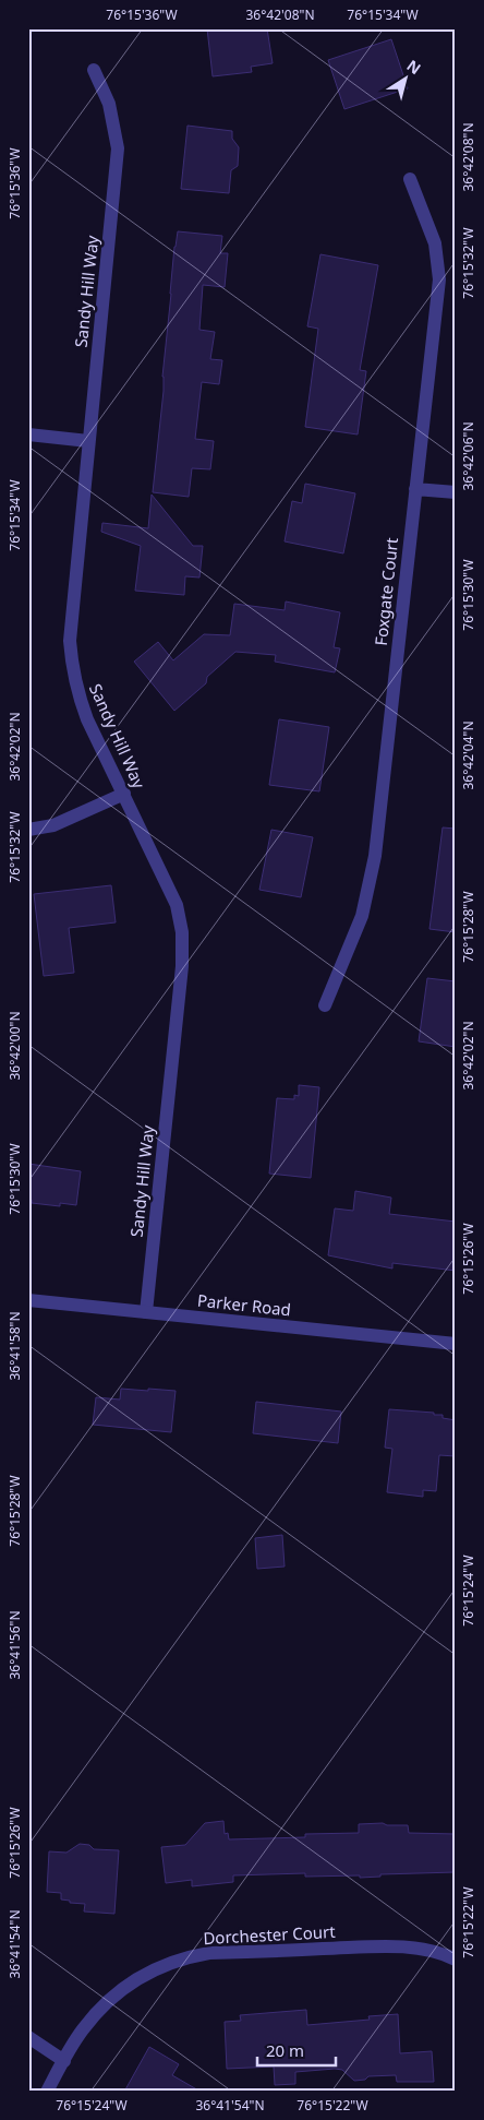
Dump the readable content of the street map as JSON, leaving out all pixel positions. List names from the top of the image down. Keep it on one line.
{"streets":{"street":["Sandy Hill Way","Foxgate Court","Parker Road","Dorchester Court"]},"crossings":[["Sandy Hill Way","Parker Road"]],"scale_bar":"20 m","north":"top right","coordinates":["76°15'36\"W","36°42'08\"N","76°15'34\"W","76°15'32\"W","36°42'06\"N","76°15'30\"W","36°42'02\"N","36°42'04\"N","76°15'28\"W","36°42'00\"N","76°15'26\"W","36°41'58\"N","76°15'24\"W","36°41'56\"N","76°15'22\"W","36°41'54\"N"]}
